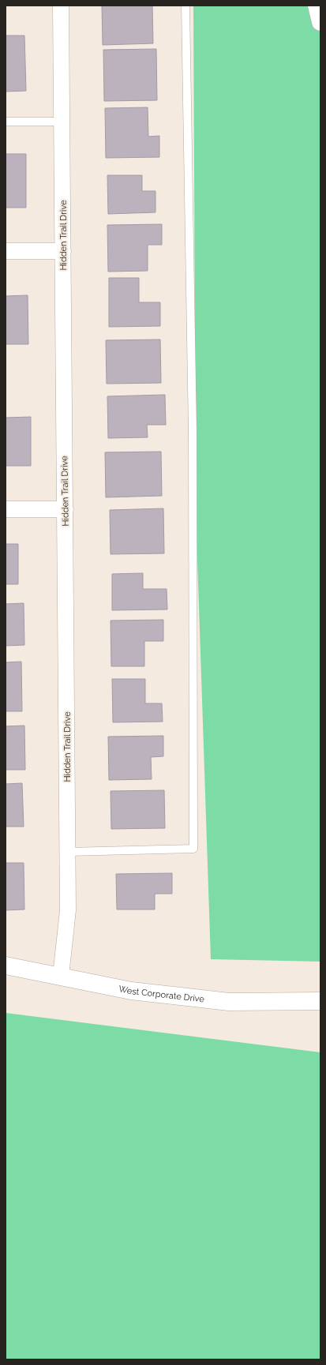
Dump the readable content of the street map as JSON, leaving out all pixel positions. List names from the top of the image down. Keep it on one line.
{"streets":{"street":["Hidden Trail Drive","West Corporate Drive"]},"crossings":[["Hidden Trail Drive","West Corporate Drive"]]}
